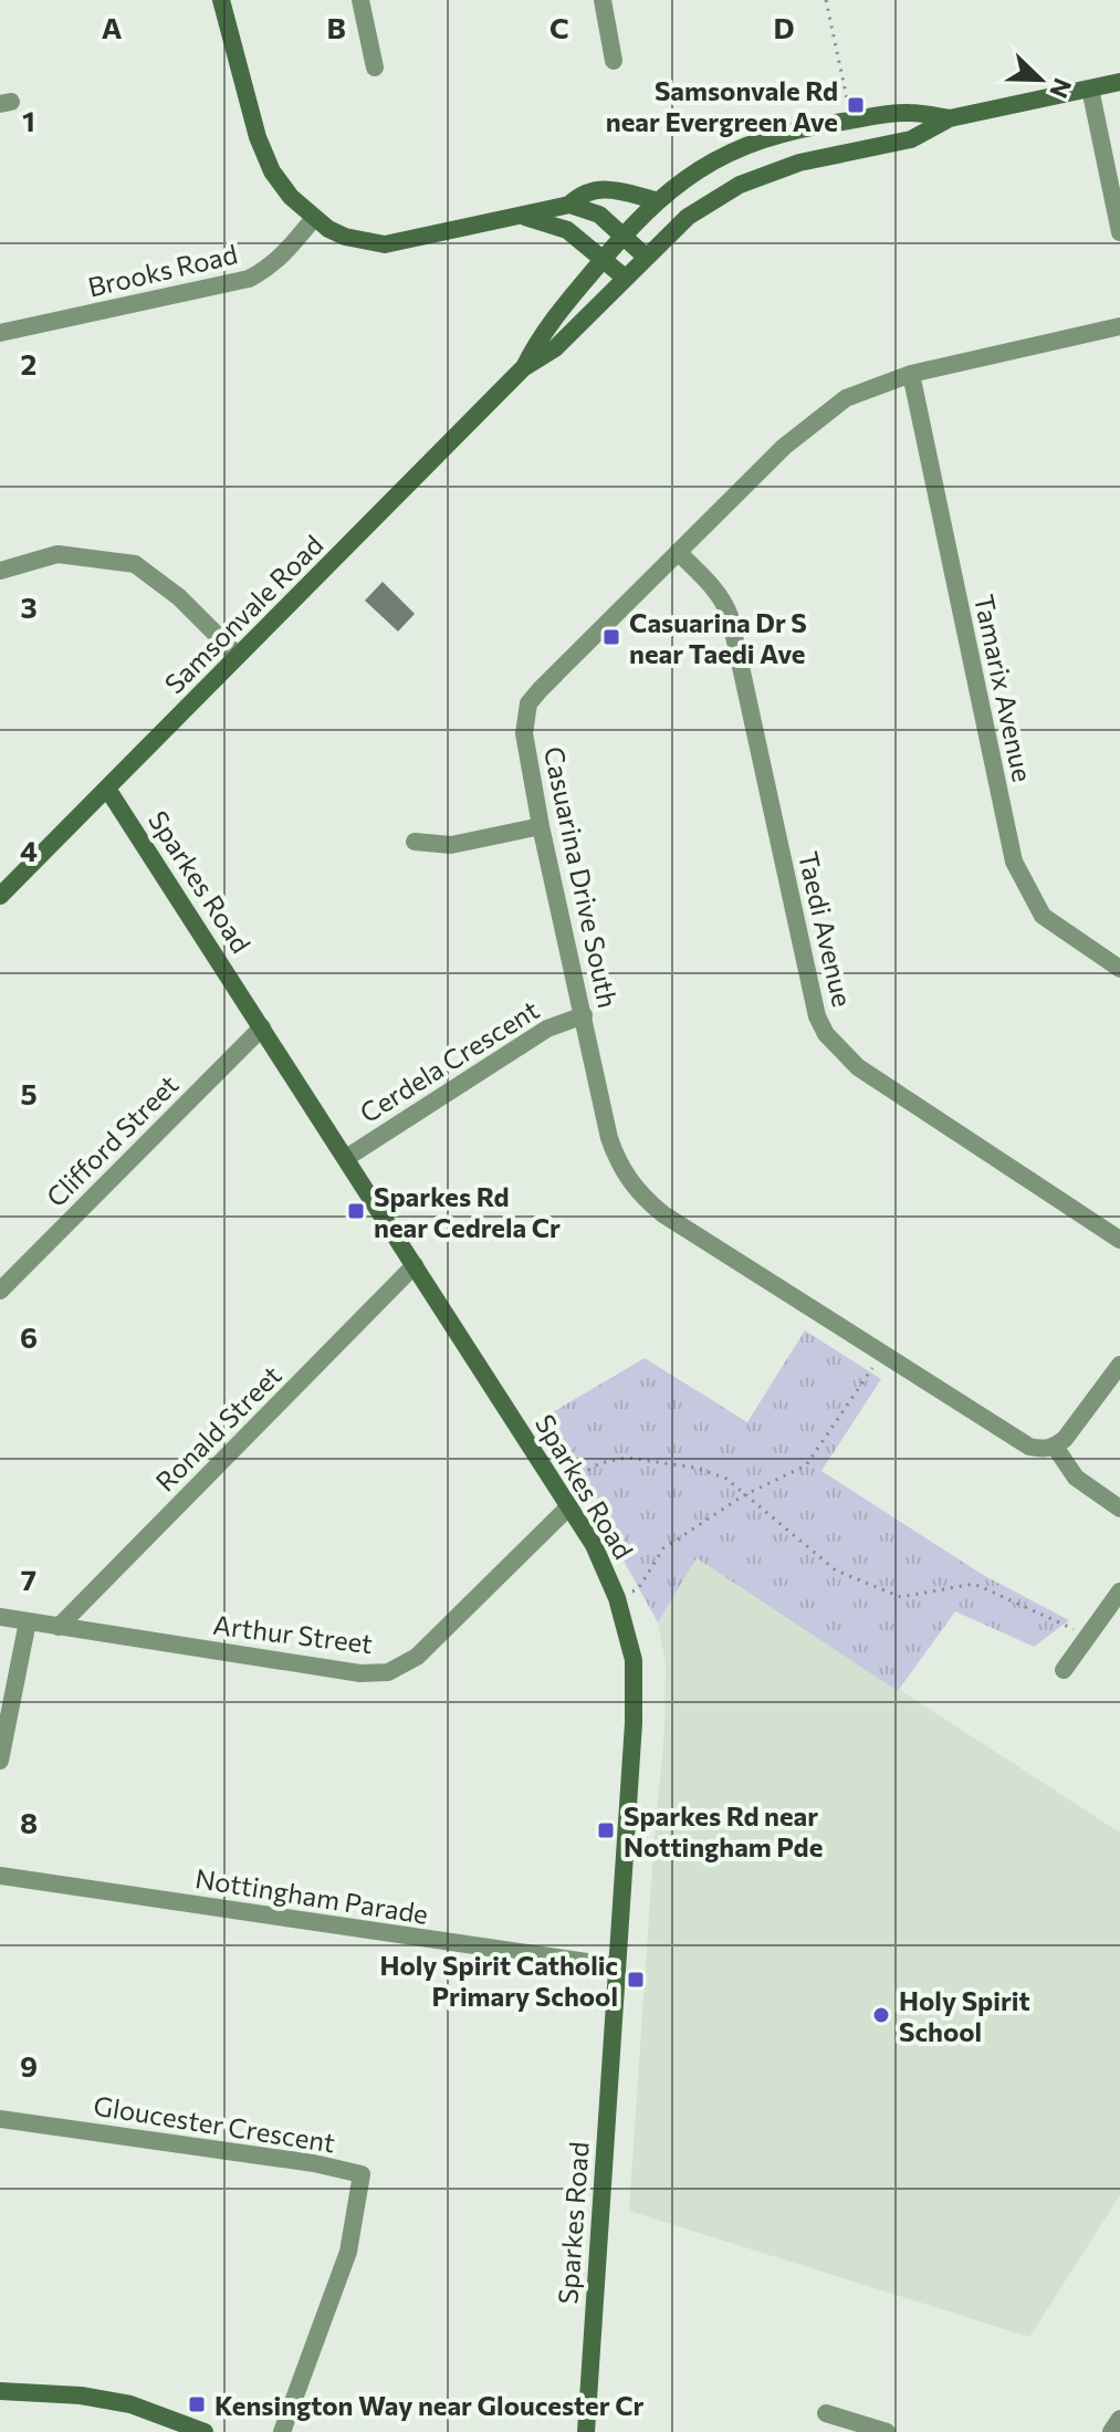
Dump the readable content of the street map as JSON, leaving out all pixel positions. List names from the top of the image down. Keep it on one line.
{"streets":{"street":["Brooks Road","Samsonvale Road","Tamarix Avenue","Casuarina Drive South","Sparkes Road","Taedi Avenue","Cerdela Crescent","Clifford Street","Ronald Street","Arthur Street","Nottingham Parade","Gloucester Crescent"]},"crossings":[["Samsonvale Road","Sparkes Road"],["Tamarix Avenue","Casuarina Drive South"],["Casuarina Drive South","Taedi Avenue"],["Casuarina Drive South","Cerdela Crescent"],["Sparkes Road","Cerdela Crescent"],["Sparkes Road","Clifford Street"],["Sparkes Road","Ronald Street"],["Sparkes Road","Arthur Street"],["Sparkes Road","Nottingham Parade"],["Ronald Street","Arthur Street"]],"places":{"transit":["Samsonvale Rd near Evergreen Ave","Casuarina Dr S near Taedi Ave","Sparkes Rd near Cedrela Cr","Sparkes Rd near Nottingham Pde","Holy Spirit Catholic Primary School","Kensington Way near Gloucester Cr"],"other":["Holy Spirit School"]},"north":"bottom right","grid":{"columns":["A","B","C","D"],"rows":["1","2","3","4","5","6","7","8","9"]}}
